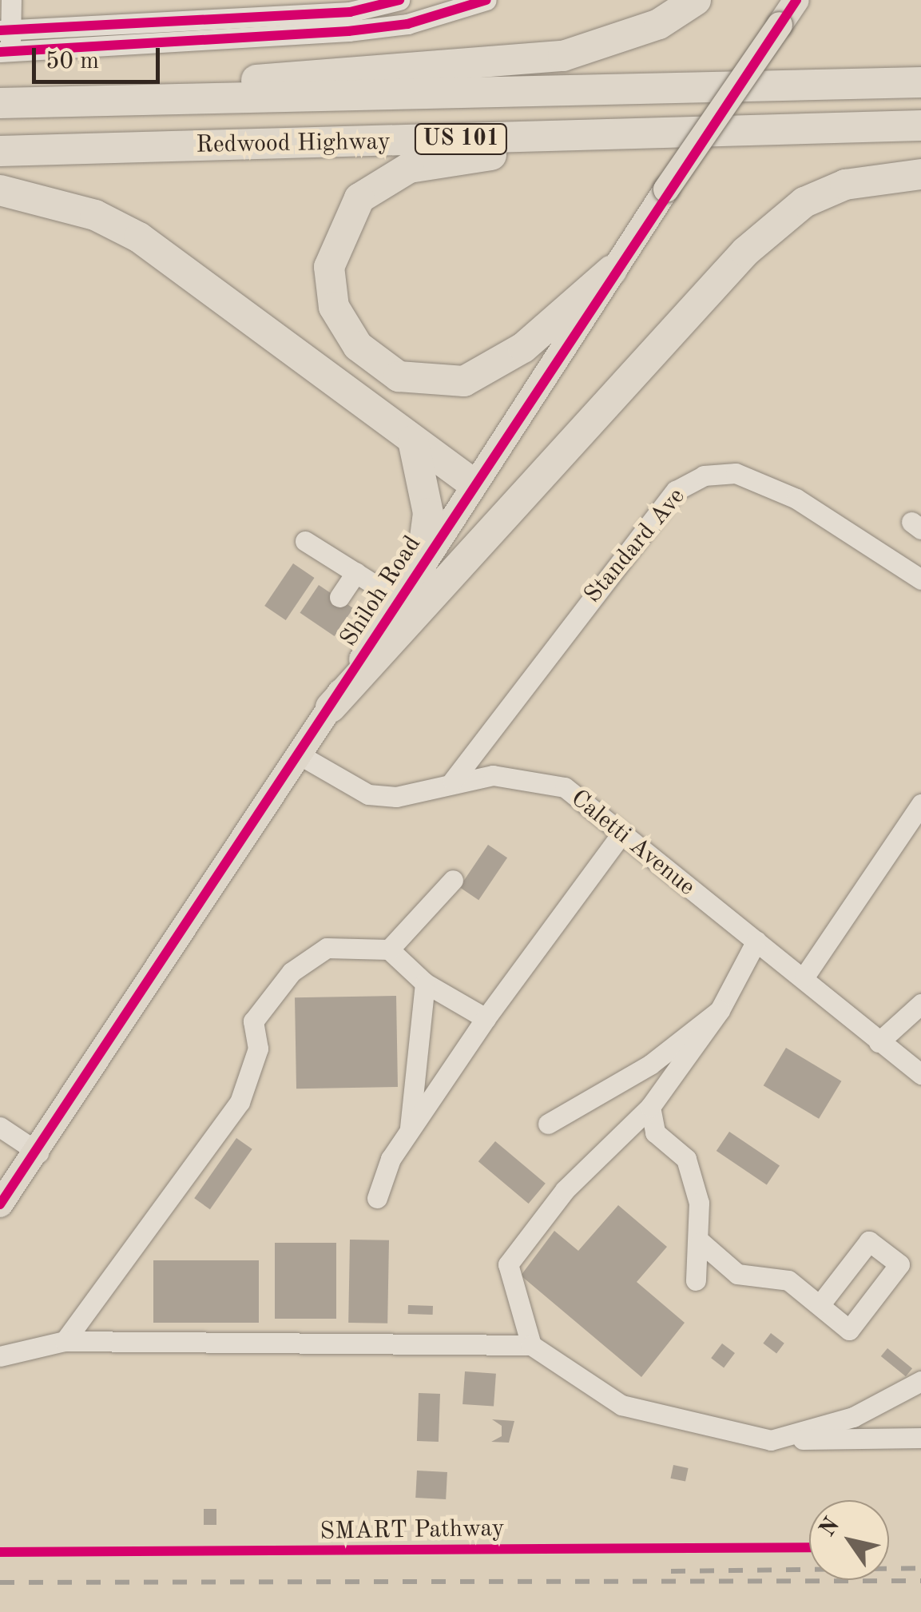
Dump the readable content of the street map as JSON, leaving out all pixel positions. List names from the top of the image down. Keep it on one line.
{"streets":{"highway":["US 101","Redwood Highway"],"main road":["Shiloh Road"],"street":["Standard Ave","Caletti Avenue"],"cycle path":["SMART Pathway"]},"crossings":[["Standard Ave","Caletti Avenue"],["Shiloh Road","Caletti Avenue"]],"scale_bar":"50 m","north":"top left"}
